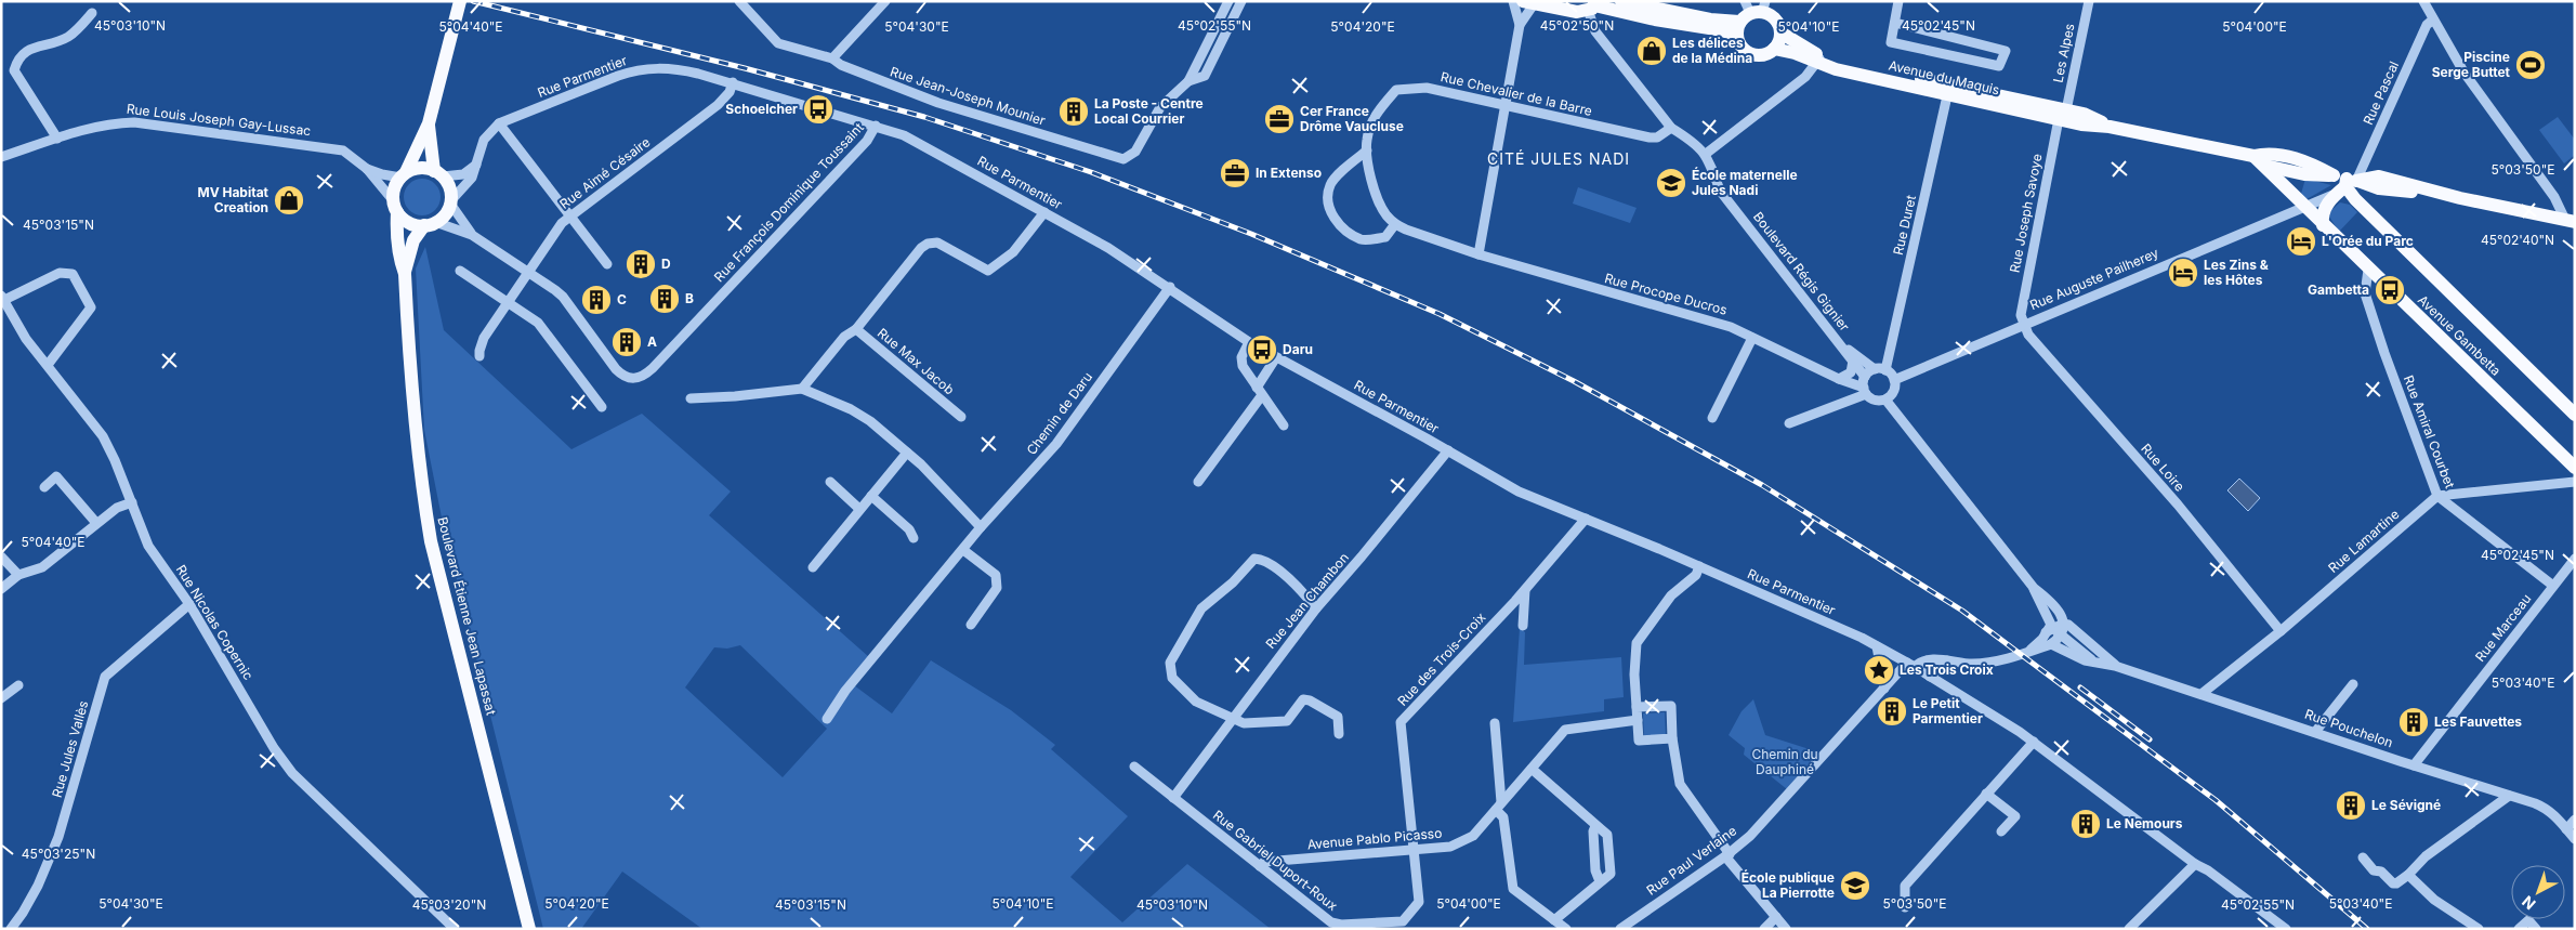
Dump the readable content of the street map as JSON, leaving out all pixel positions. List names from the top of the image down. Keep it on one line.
{"streets":{"main road":["Avenue du Maquis","Avenue Gambetta","Boulevard Étienne Jean Lapassat"],"street":["Les Alpes","Rue Parmentier","Rue Pascal","Rue Chevalier de la Barre","Rue Jean-Joseph Mounier","Rue Louis Joseph Gay-Lussac","Rue Aimé Césaire","Rue François Dominique Toussaint","Rue Joseph Savoye","Rue Duret","Boulevard Régis Gignier","Rue Auguste Pailherey","Rue Procope Ducros","Rue Max Jacob","Chemin de Daru","Rue Amiral Courbet","Rue Loire","Rue Lamartine","Rue Jean Chambon","Rue Nicolas Copernic","Rue Marceau","Rue des Trois-Croix","Rue Pouchelon","Rue Jules Vallès","Avenue Pablo Picasso","Rue Gabriel Duport-Roux","Rue Paul Verlaine"]},"crossings":[["Les Alpes","Avenue du Maquis"],["Les Alpes","Rue Joseph Savoye"],["Rue Parmentier","Rue Aimé Césaire"],["Rue Parmentier","Rue François Dominique Toussaint"],["Rue Parmentier","Rue Max Jacob"],["Rue Parmentier","Chemin de Daru"],["Rue Parmentier","Rue Jean Chambon"],["Rue Parmentier","Rue des Trois-Croix"],["Rue Parmentier","Rue Paul Verlaine"],["Avenue du Maquis","Rue Pascal"],["Avenue du Maquis","Rue Joseph Savoye"],["Avenue du Maquis","Rue Duret"],["Avenue du Maquis","Boulevard Régis Gignier"],["Avenue du Maquis","Avenue Gambetta"],["Rue Pascal","Avenue Gambetta"],["Rue Chevalier de la Barre","Boulevard Régis Gignier"],["Rue Louis Joseph Gay-Lussac","Boulevard Étienne Jean Lapassat"],["Rue Aimé Césaire","Rue François Dominique Toussaint"],["Rue Joseph Savoye","Rue Auguste Pailherey"],["Rue Joseph Savoye","Rue Loire"],["Rue Duret","Boulevard Régis Gignier"],["Rue Duret","Rue Auguste Pailherey"],["Rue Duret","Rue Procope Ducros"],["Boulevard Régis Gignier","Rue Auguste Pailherey"],["Boulevard Régis Gignier","Rue Procope Ducros"],["Rue Auguste Pailherey","Rue Procope Ducros"],["Rue Auguste Pailherey","Avenue Gambetta"],["Rue Auguste Pailherey","Rue Loire"],["Avenue Gambetta","Rue Amiral Courbet"],["Rue Amiral Courbet","Rue Lamartine"],["Rue Amiral Courbet","Rue Marceau"],["Rue Loire","Rue Lamartine"],["Rue Lamartine","Rue Pouchelon"],["Rue Jean Chambon","Rue Gabriel Duport-Roux"],["Rue Nicolas Copernic","Rue Jules Vallès"],["Rue Marceau","Rue Pouchelon"],["Rue des Trois-Croix","Avenue Pablo Picasso"],["Rue des Trois-Croix","Rue Gabriel Duport-Roux"],["Avenue Pablo Picasso","Rue Gabriel Duport-Roux"]],"districts":["CITÉ JULES NADI"],"parks":["Chemin du Dauphiné"],"places":{"shop":["Les délices de la Médina","MV Habitat Creation"],"sports":["Piscine Serge Buttet"],"bus stop":["Schoelcher","Gambetta","Daru"],"building":["La Poste - Centre Local Courrier","D","B","C","A","Le Petit Parmentier","Les Fauvettes","Le Sévigné","Le Nemours"],"office":["Cer France Drôme Vaucluse","In Extenso"],"school or university":["École maternelle Jules Nadi","École publique La Pierrotte"],"hotel":["L'Orée du Parc","Les Zins & les Hôtes"],"place":["Les Trois Croix"]},"north":"bottom left","coordinates":["45°02'55\"N","45°03'10\"N","45°02'50\"N","45°02'45\"N","5°04'40\"E","5°04'30\"E","5°04'20\"E","5°04'10\"E","5°04'00\"E","5°03'50\"E","45°03'15\"N","45°02'40\"N","5°03'40\"E","45°03'25\"N","45°03'20\"N"]}
